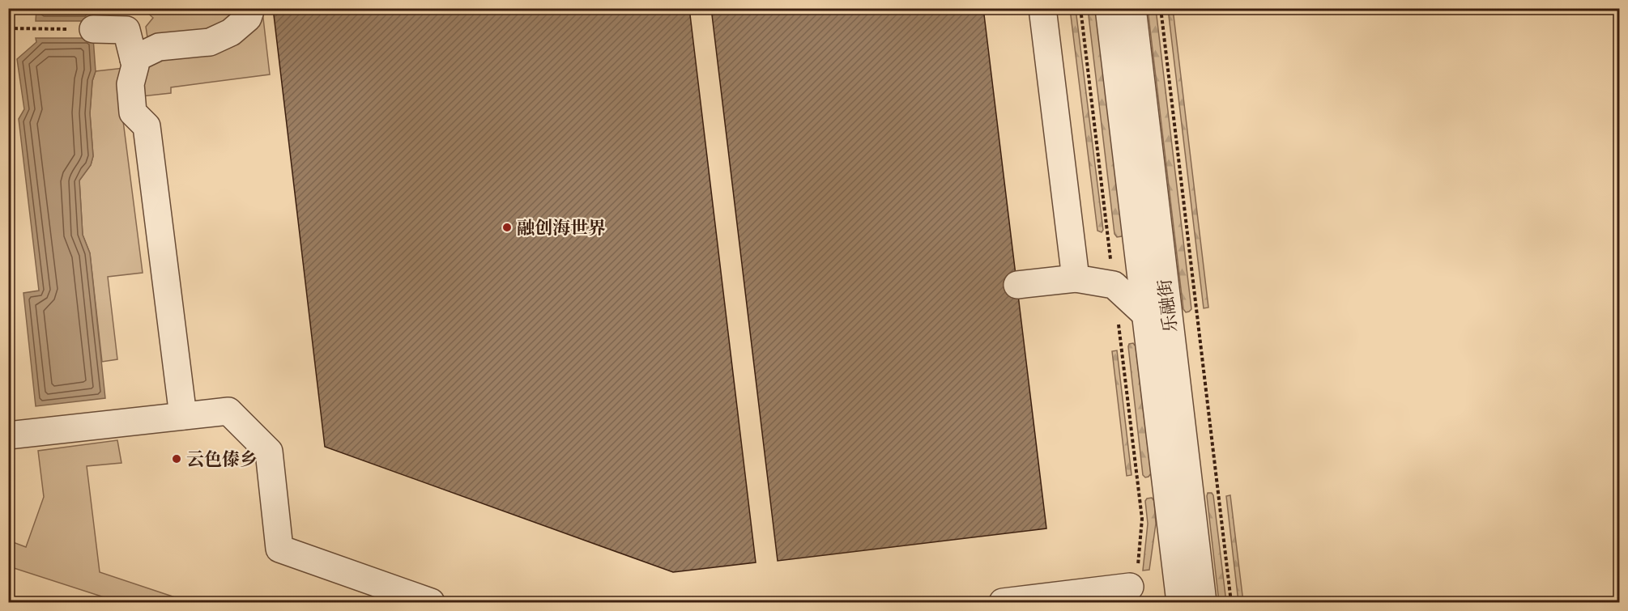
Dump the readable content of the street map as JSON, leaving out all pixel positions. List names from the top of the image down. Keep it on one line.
{"streets":{"street":["乐融街"]},"places":["融创海世界","云色傣乡"]}
